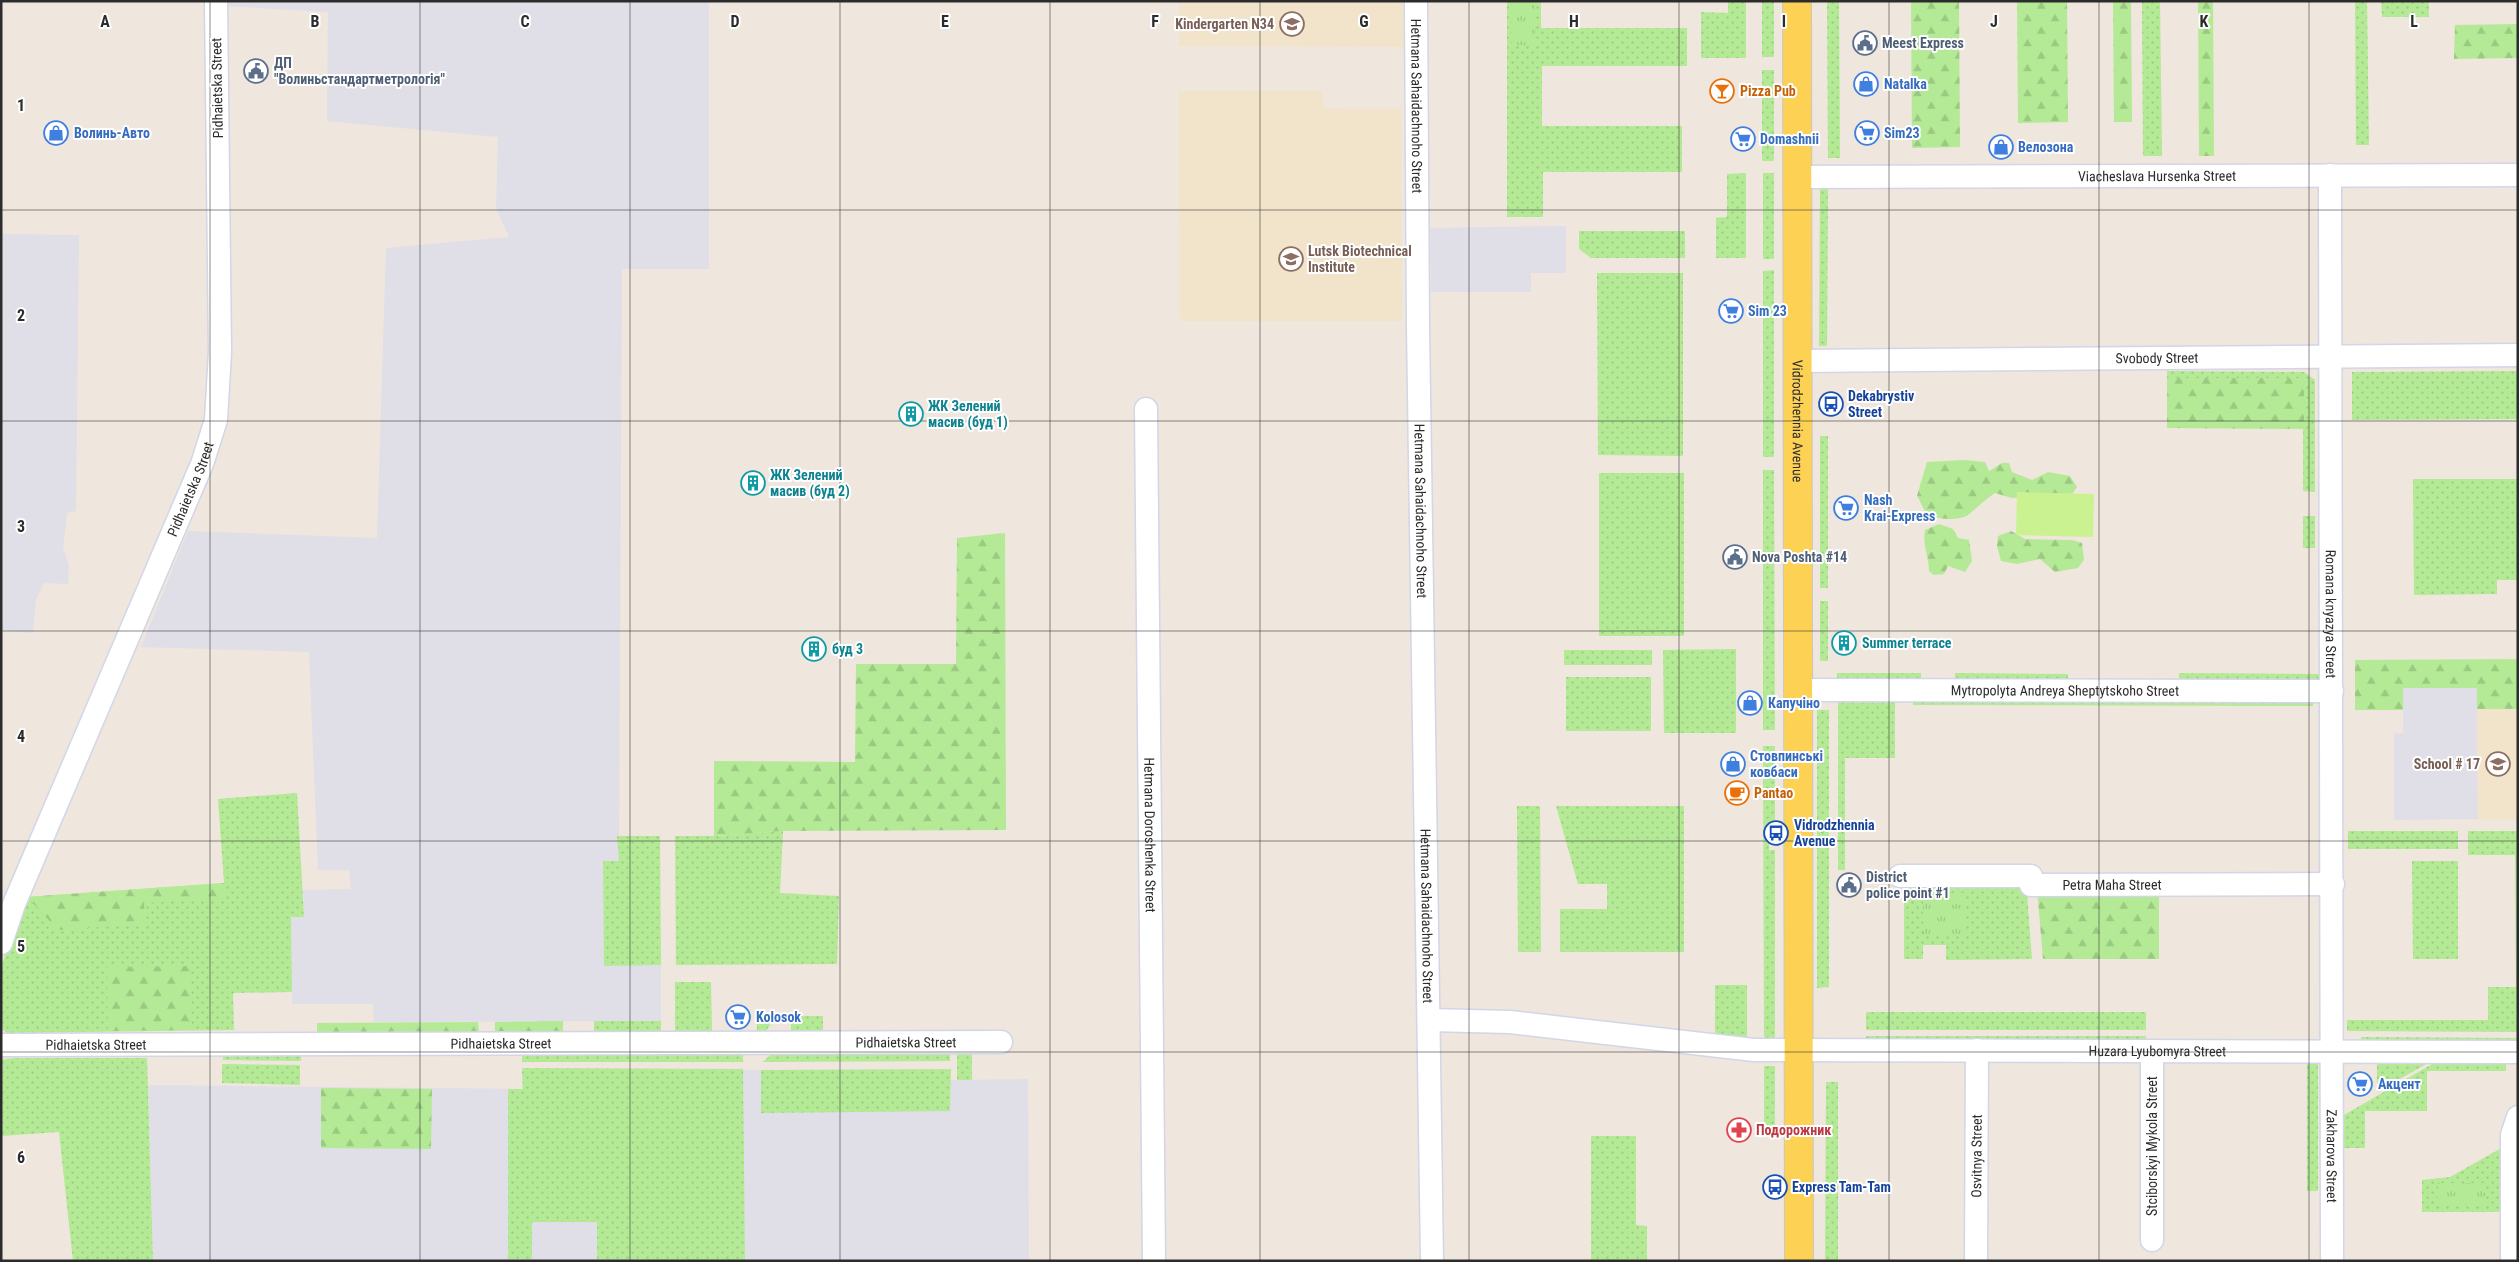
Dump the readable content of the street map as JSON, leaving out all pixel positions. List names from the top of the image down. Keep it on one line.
{"streets":{"main road":["Vidrodzhennia Avenue"],"street":["Pidhaietska Street","Hetmana Sahaidachnoho Street","Viacheslava Hursenka Street","Svobody Street","Romana knyazya Street","Mytropolyta Andreya Sheptytskoho Street","Hetmana Doroshenka Street","Petra Maha Street","Huzara Lyubomyra Street","Stciborskyi Mykola Street","Osvitnya Street","Zakharova Street"]},"crossings":[["Hetmana Sahaidachnoho Street","Vidrodzhennia Avenue"],["Hetmana Sahaidachnoho Street","Huzara Lyubomyra Street"],["Viacheslava Hursenka Street","Vidrodzhennia Avenue"],["Viacheslava Hursenka Street","Romana knyazya Street"],["Svobody Street","Vidrodzhennia Avenue"],["Svobody Street","Romana knyazya Street"],["Vidrodzhennia Avenue","Mytropolyta Andreya Sheptytskoho Street"],["Vidrodzhennia Avenue","Huzara Lyubomyra Street"],["Romana knyazya Street","Mytropolyta Andreya Sheptytskoho Street"],["Romana knyazya Street","Petra Maha Street"],["Romana knyazya Street","Huzara Lyubomyra Street"],["Romana knyazya Street","Zakharova Street"],["Huzara Lyubomyra Street","Stciborskyi Mykola Street"],["Huzara Lyubomyra Street","Osvitnya Street"],["Huzara Lyubomyra Street","Zakharova Street"]],"places":{"school or university":["Kindergarten N34","Lutsk Biotechnical Institute","School # 17"],"public building":["Meest Express","ДП \"Волиньстандартметрологія\"","Nova Poshta #14","District police point #1"],"shop":["Natalka","Волинь-Авто","Велозона","Капучіно","Стовпинські ковбаси"],"bar":["Pizza Pub"],"supermarket":["Sim23","Domashnii","Sim 23","Nash Krai-Express","Kolosok","Акцент"],"bus stop":["Dekabrystiv Street","Vidrodzhennia Avenue","Express Tam-Tam"],"building":["ЖК Зелений масив (буд 1)","ЖК Зелений масив (буд 2)","Summer terrace","буд 3"],"cafe":["Pantao"],"pharmacy":["Подорожник"]},"grid":{"columns":["A","B","C","D","E","F","G","H","I","J","K","L"],"rows":["1","2","3","4","5","6"]}}
